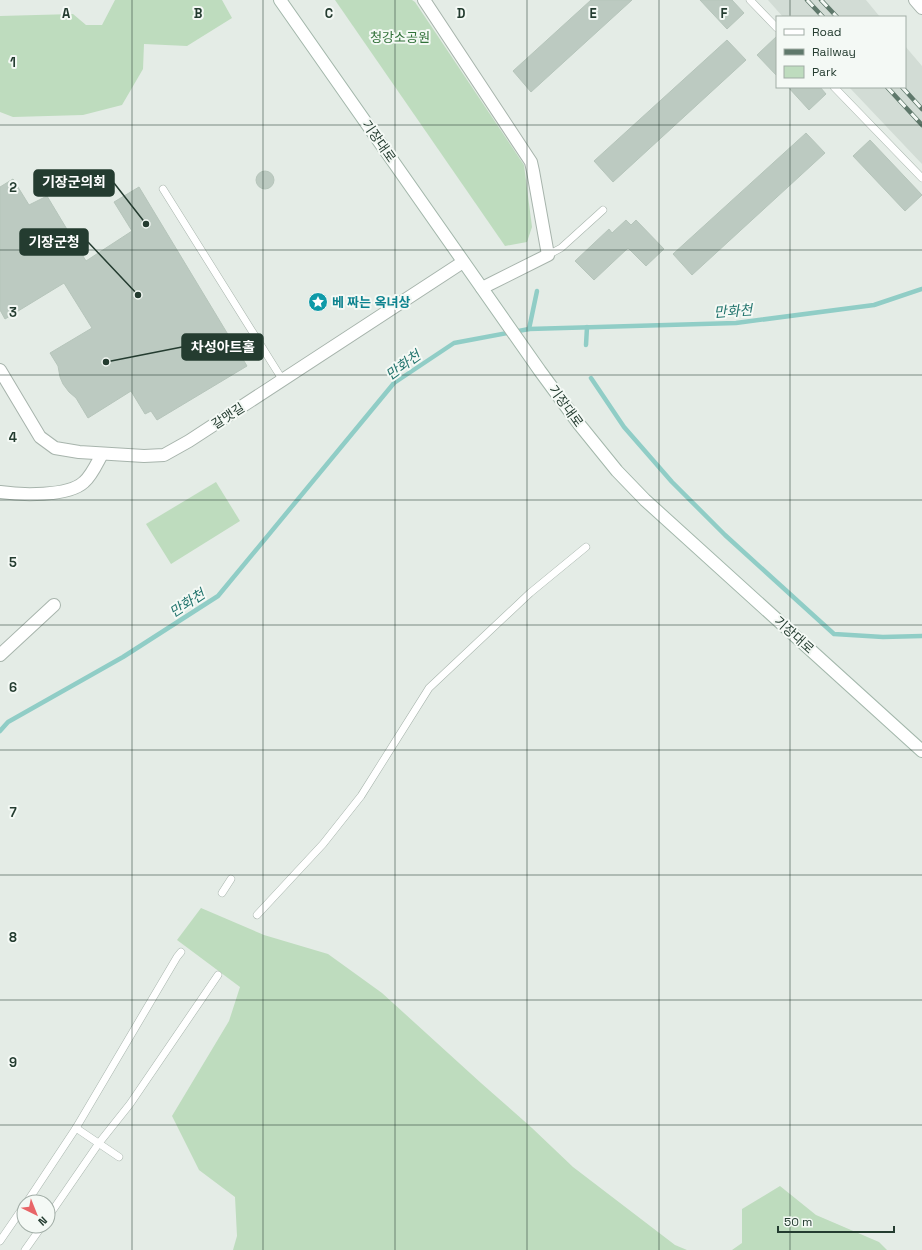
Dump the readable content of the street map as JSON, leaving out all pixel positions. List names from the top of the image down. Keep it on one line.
{"streets":{"street":["기장대로","갈맷길"]},"crossings":[["기장대로","갈맷길"]],"water":["만화천"],"parks":["청강소공원"],"places":{"other":["기장군의회","기장군청","차성아트홀"],"place":["베 짜는 옥녀상"]},"legend":["Road","Railway","Park"],"scale_bar":"50 m","north":"bottom right","grid":{"columns":["A","B","C","D","E","F"],"rows":["1","2","3","4","5","6","7","8","9"]}}
